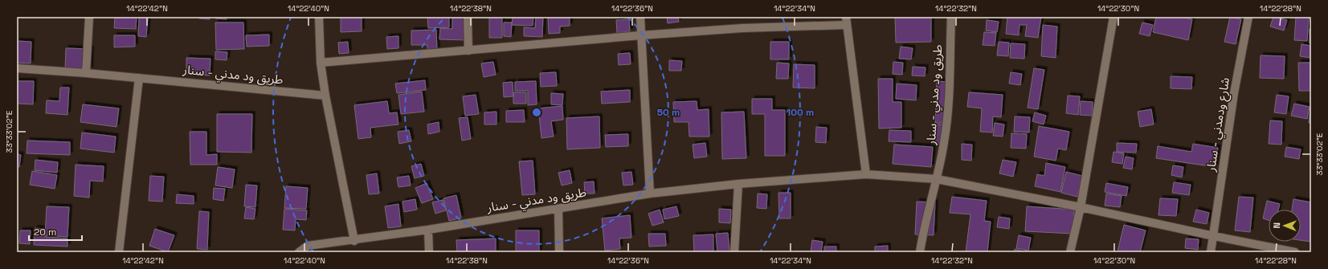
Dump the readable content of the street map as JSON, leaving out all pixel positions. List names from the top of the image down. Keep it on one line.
{"streets":{"street":["طريق ود مدني - سنار","شارع ودمدني - سنار"]},"scale_bar":"20 m","north":"left","coordinates":["14°22'42\"N","14°22'40\"N","14°22'38\"N","14°22'36\"N","14°22'34\"N","14°22'32\"N","14°22'30\"N","14°22'28\"N","33°33'02\"E"],"rings":["50 m","100 m"]}
